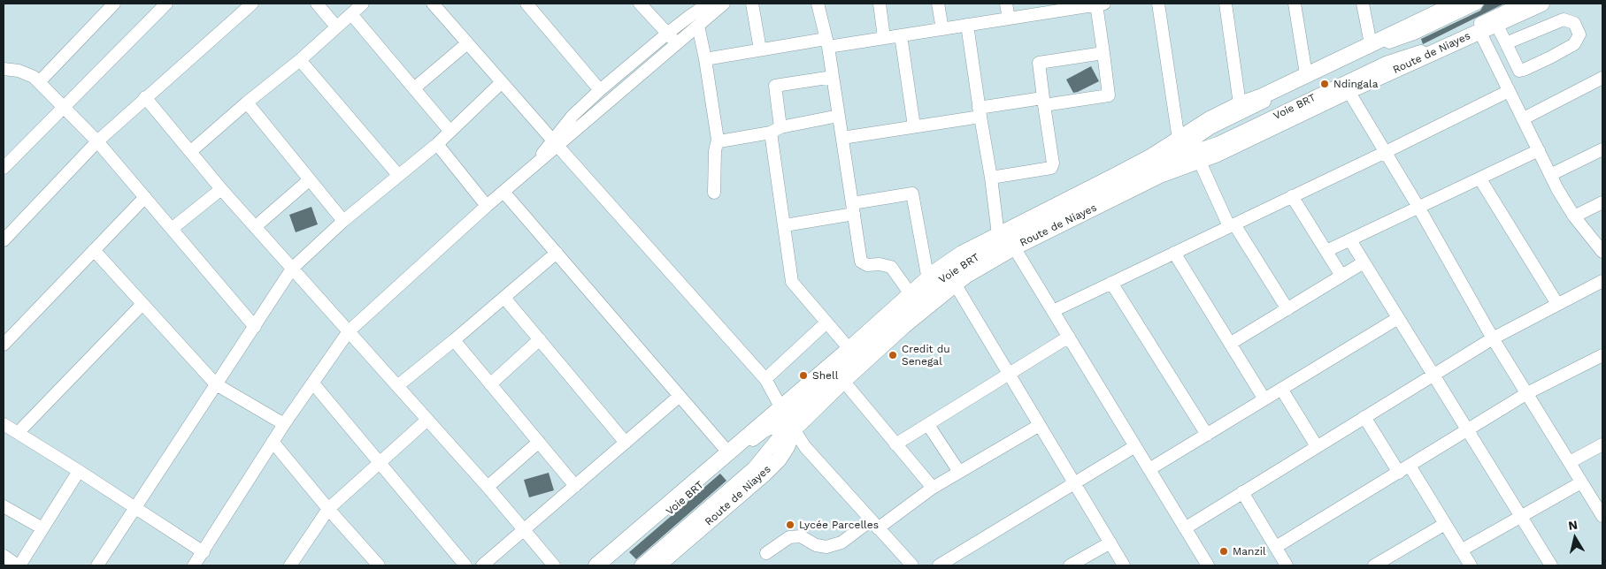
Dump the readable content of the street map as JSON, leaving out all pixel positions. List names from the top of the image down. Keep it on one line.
{"streets":{"main road":["Route de Niayes"],"street":["Voie BRT"]},"crossings":[["Route de Niayes","Voie BRT"]],"places":["Ndingala","Credit du Senegal","Shell","Lycée Parcelles","Manzil"],"north":"top"}
